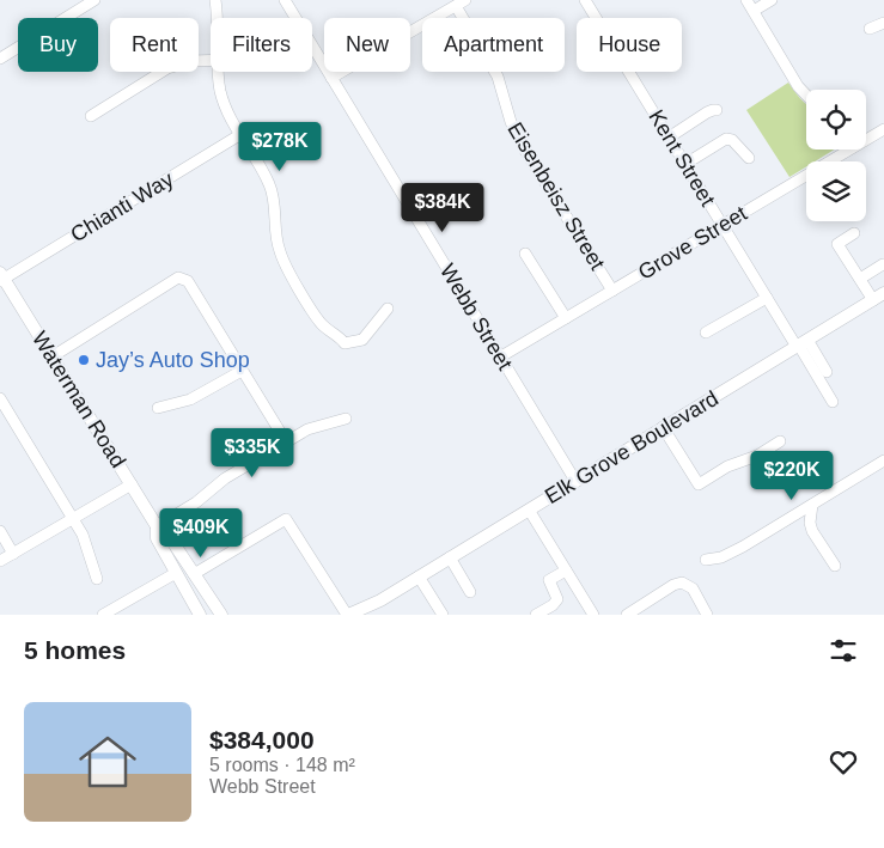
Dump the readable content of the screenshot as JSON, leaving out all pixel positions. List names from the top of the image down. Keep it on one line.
{"streets":{"main road":["Waterman Road","Elk Grove Boulevard"],"street":["Kent Street","Eisenbeisz Street","Chianti Way","Grove Street","Webb Street"]},"crossings":[["Kent Street","Grove Street"],["Kent Street","Elk Grove Boulevard"],["Eisenbeisz Street","Grove Street"],["Chianti Way","Waterman Road"],["Grove Street","Webb Street"],["Webb Street","Elk Grove Boulevard"]],"places":["Jay’s Auto Shop"],"page":{"chip":["Buy","Rent","Filters","New","Apartment","House"],"price":["$278K","$384K","$335K","$220K","$409K"],"heading":"5 homes","list":[{"name":"$384,000","note":"5 rooms · 148 m² · Webb Street"}]}}
